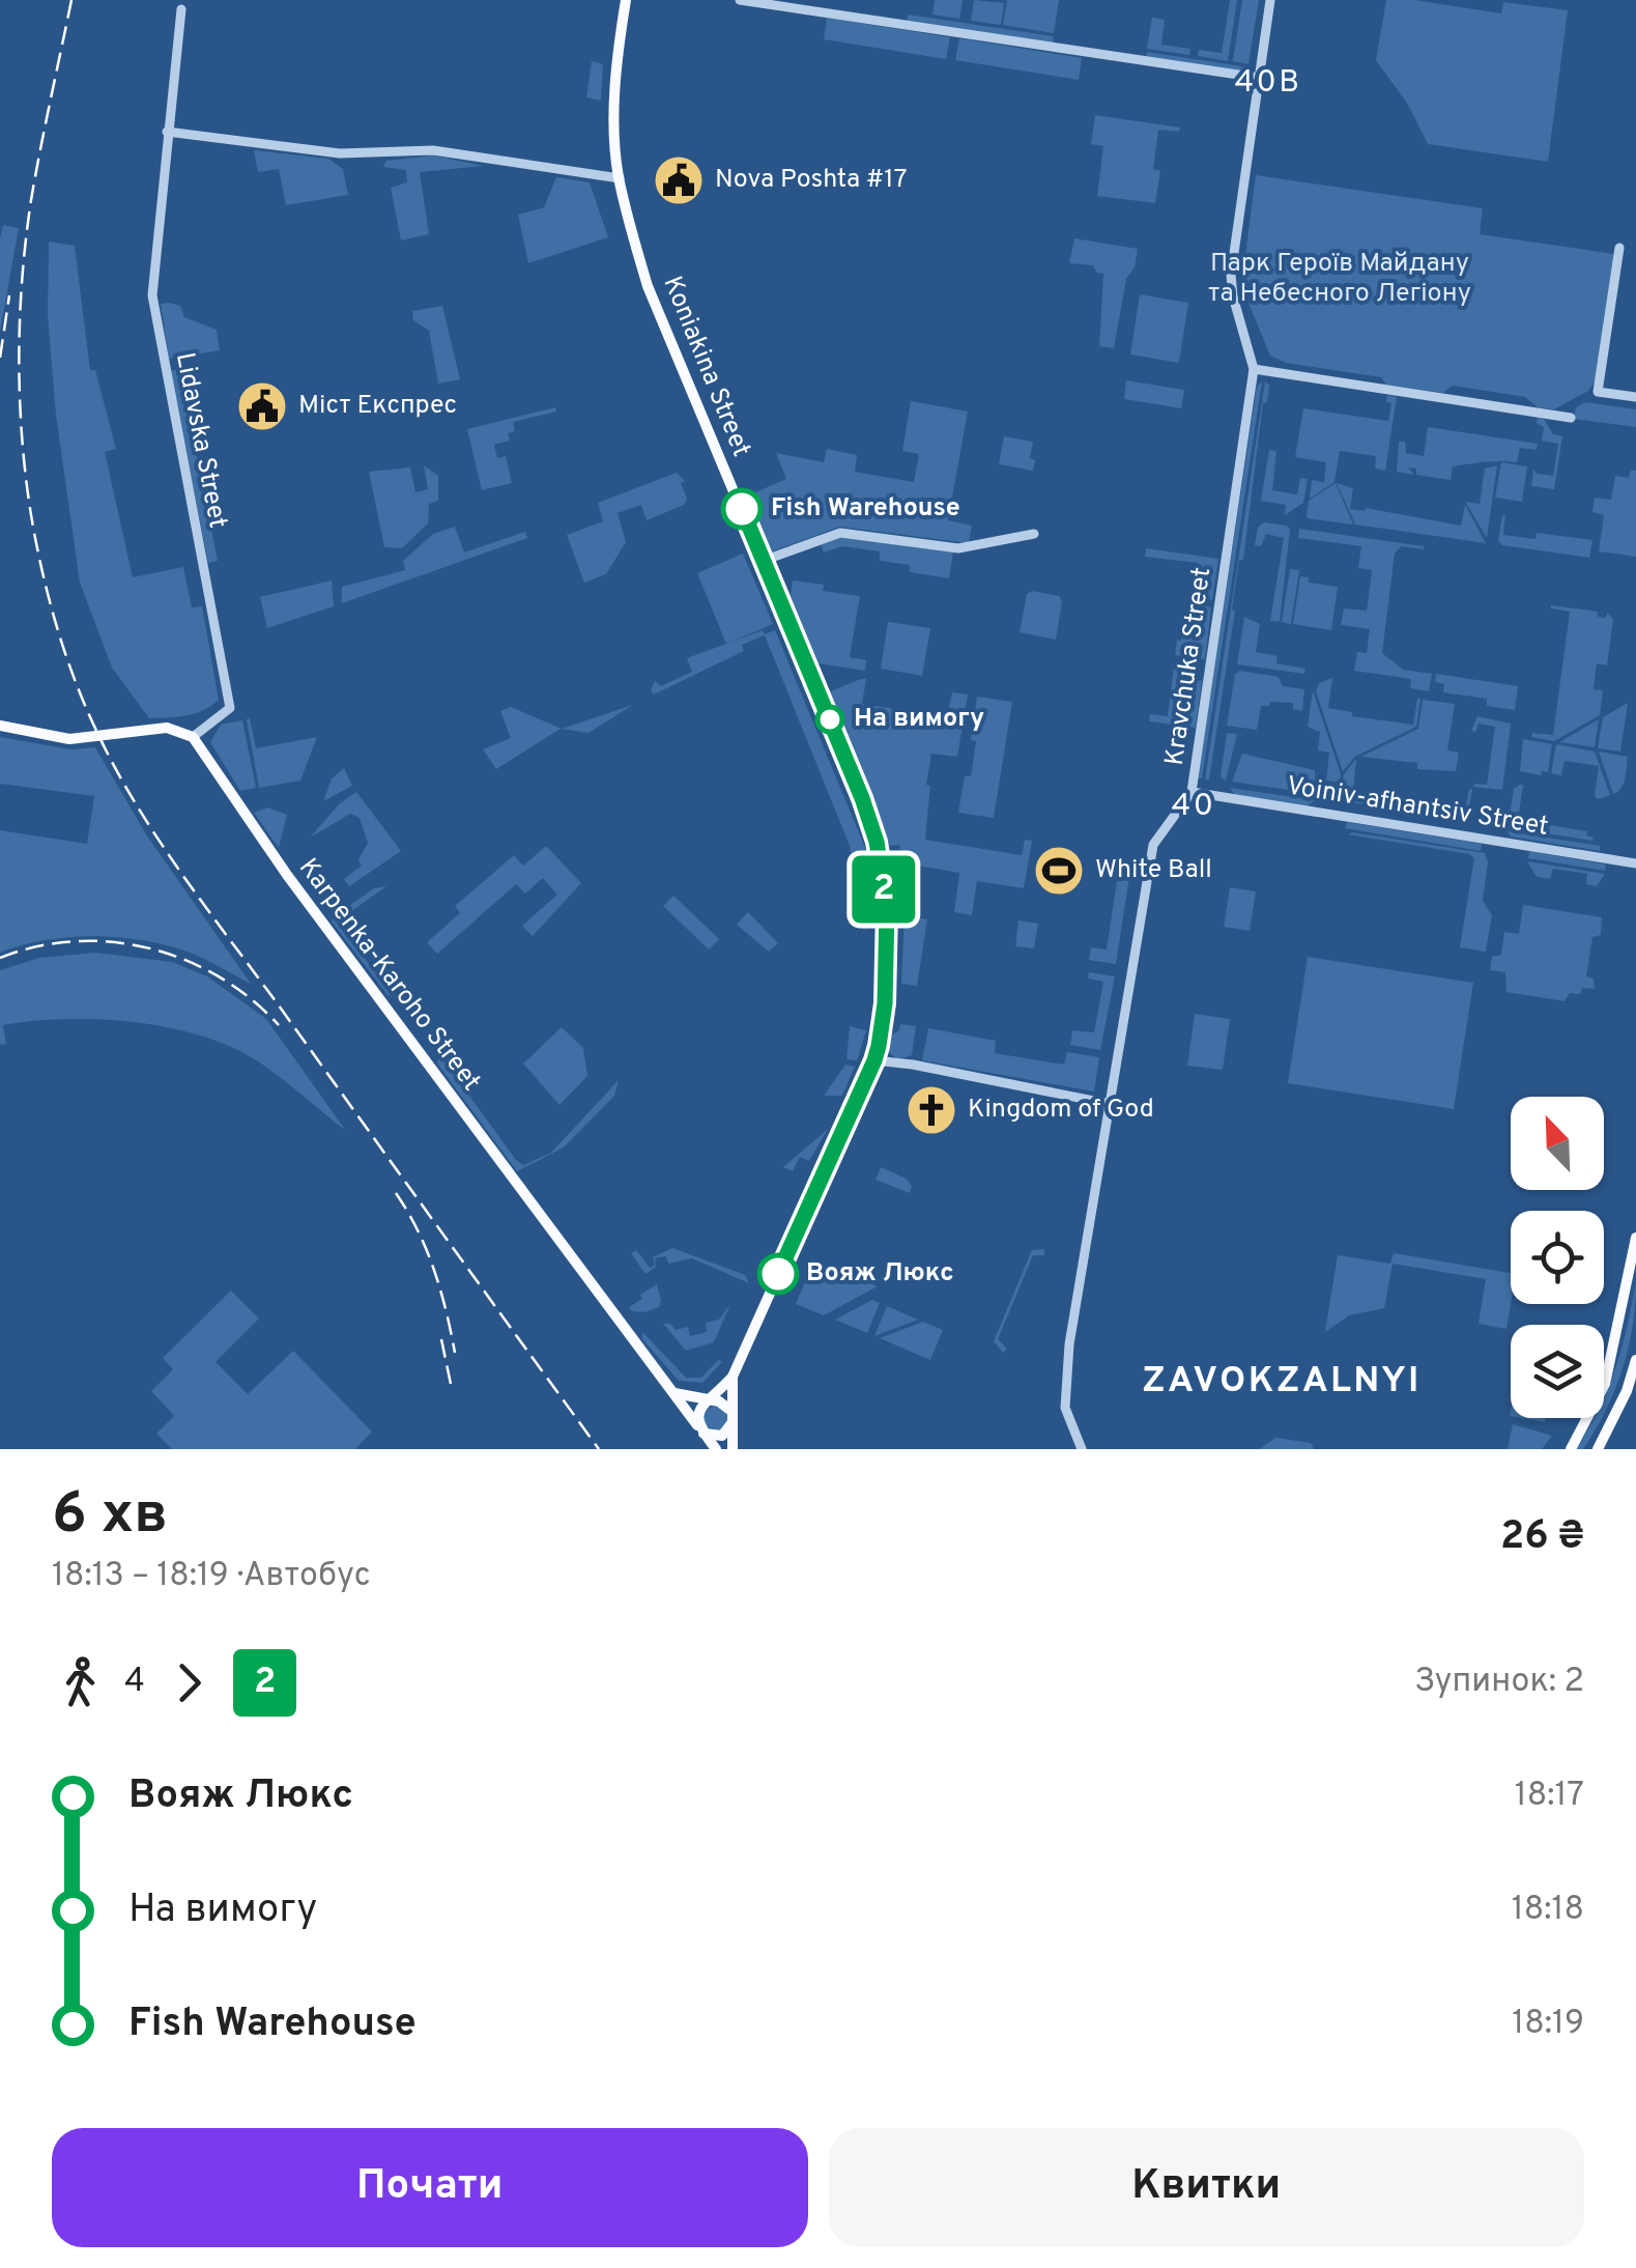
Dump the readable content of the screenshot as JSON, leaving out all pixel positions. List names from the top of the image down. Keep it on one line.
{"streets":{"main road":["Koniakina Street","Karpenka-Karoho Street"],"street":["Lidavska Street","Kravchuka Street","Voiniv-afhantsiv Street"]},"crossings":[["Lidavska Street","Karpenka-Karoho Street"],["Kravchuka Street","Voiniv-afhantsiv Street"]],"districts":["40B","40","ZAVOKZALNYI"],"parks":["Парк Героїв Майдану та Небесного Легіону"],"places":{"public building":["Nova Poshta #17","Міст Експрес"],"other":["Fish Warehouse","На вимогу","Вояж Люкс"],"sports":["White Ball"],"church":["Kingdom of God"]},"lines":["bus line 2"],"north":"top left","page":{"on_map":"2","heading":["6 хв","18:13 – 18:19 · Автобус","26 ₴"],"legs":["4","2","Зупинок: 2"],"list":[{"name":"Вояж Люкс","value":"18:17"},{"name":"На вимогу","value":"18:18"},{"name":"Fish Warehouse","value":"18:19"}],"buttons":["Почати","Квитки"]}}
